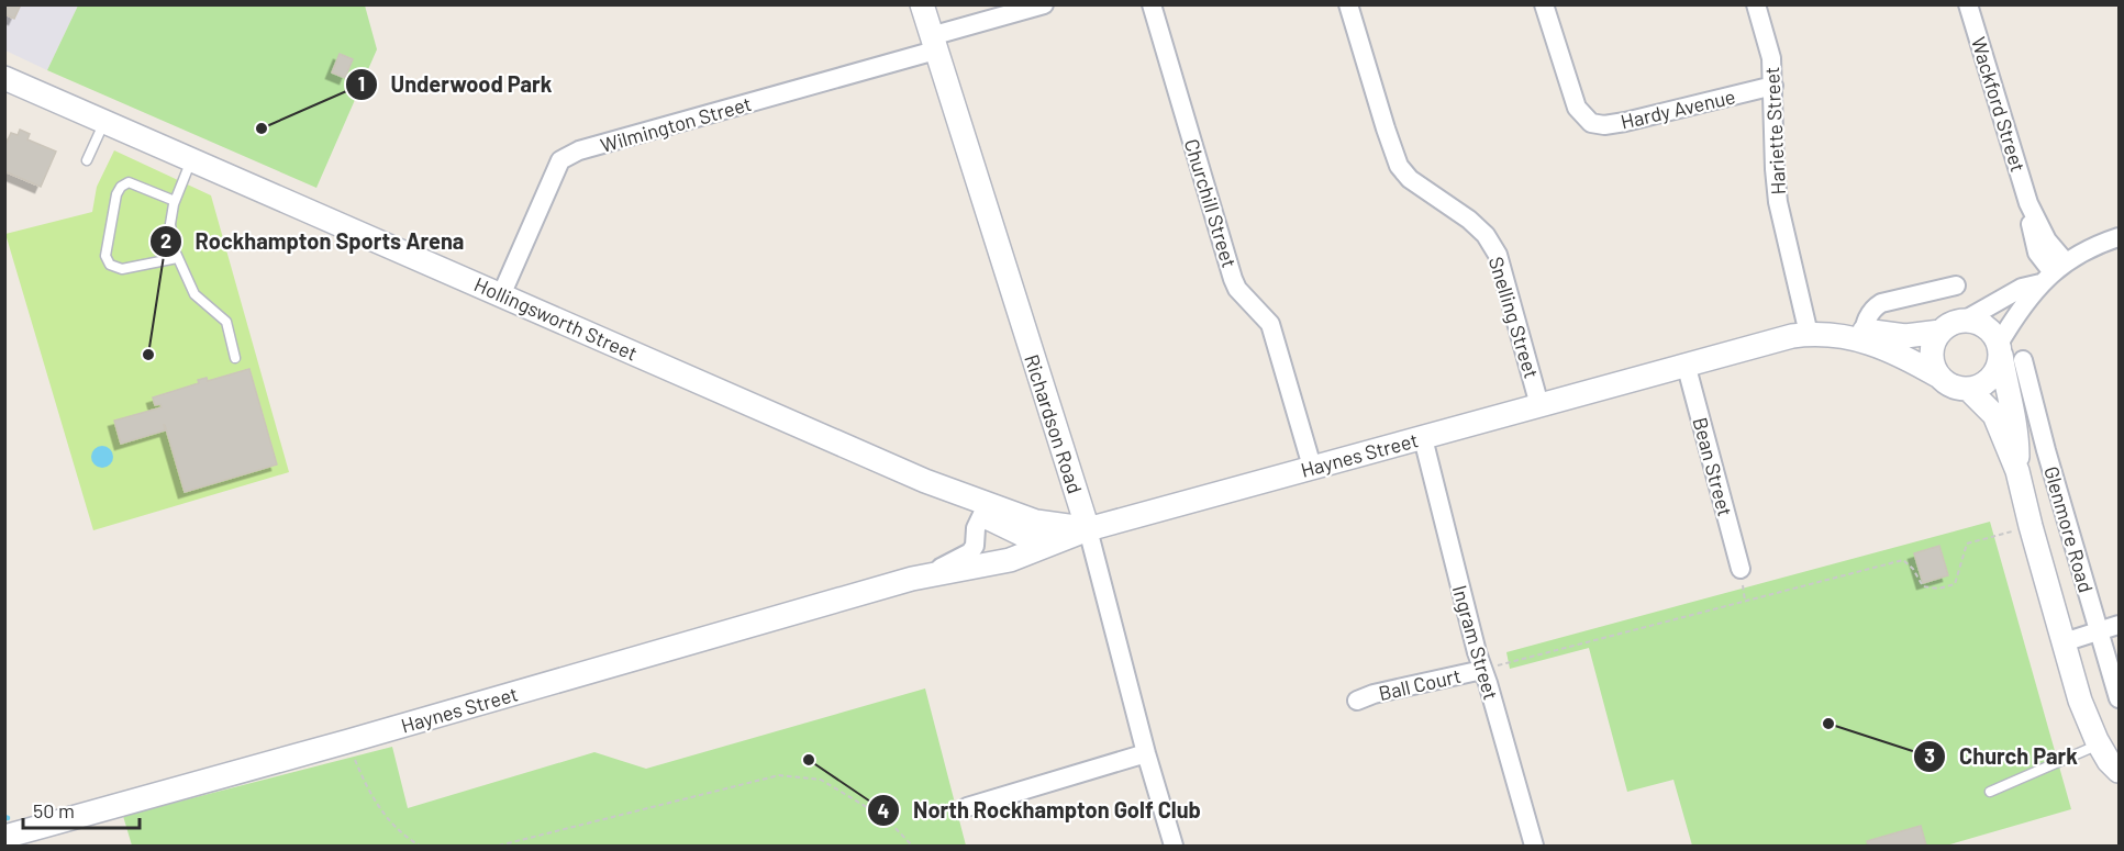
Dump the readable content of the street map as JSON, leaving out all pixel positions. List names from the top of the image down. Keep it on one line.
{"streets":{"street":["Wackford Street","Hardy Avenue","Wilmington Street","Hariette Street","Churchill Street","Snelling Street","Hollingsworth Street","Richardson Road","Haynes Street","Bean Street","Glenmore Road","Ingram Street","Ball Court"]},"crossings":[["Hardy Avenue","Hariette Street"],["Wilmington Street","Hollingsworth Street"],["Wilmington Street","Richardson Road"],["Hariette Street","Haynes Street"],["Churchill Street","Haynes Street"],["Snelling Street","Haynes Street"],["Hollingsworth Street","Richardson Road"],["Hollingsworth Street","Haynes Street"],["Richardson Road","Haynes Street"],["Haynes Street","Bean Street"],["Haynes Street","Ingram Street"],["Ingram Street","Ball Court"]],"places":["Underwood Park","Rockhampton Sports Arena","Church Park","North Rockhampton Golf Club"],"scale_bar":"50 m"}
